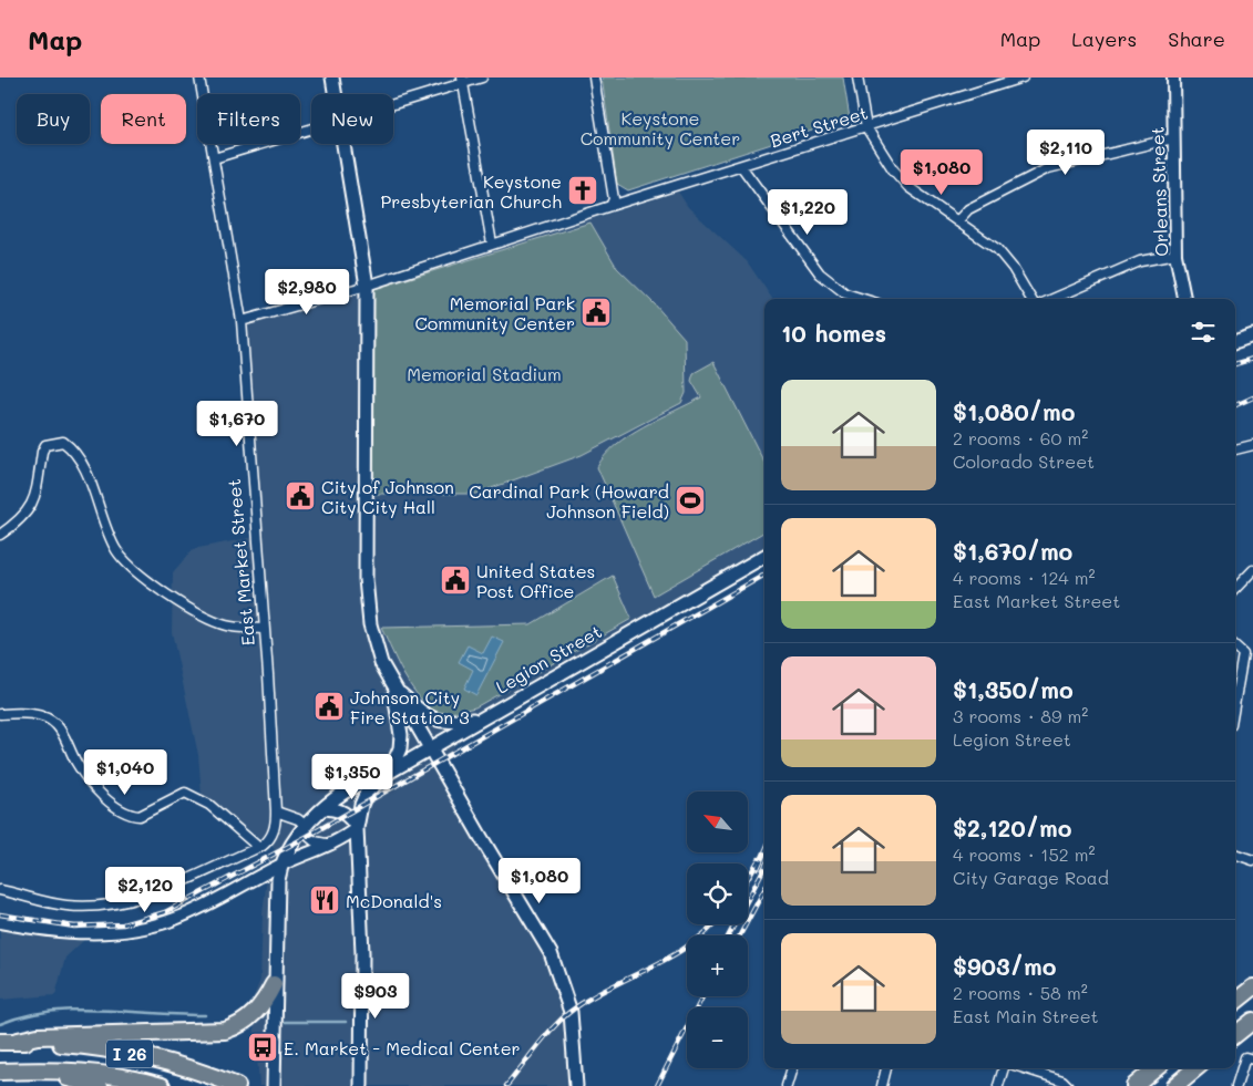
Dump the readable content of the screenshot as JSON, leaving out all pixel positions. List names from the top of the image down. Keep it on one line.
{"streets":{"highway":["I 26"],"main road":["Legion Street"],"street":["Bert Street","Orleans Street","East Market Street"]},"crossings":[["Bert Street","East Market Street"]],"parks":["Keystone Community Center","Memorial Stadium"],"places":{"church":["Keystone Presbyterian Church"],"public building":["Memorial Park Community Center","City of Johnson City City Hall","United States Post Office","Johnson City Fire Station 3"],"sports":["Cardinal Park (Howard Johnson Field)"],"restaurant":["McDonald's"],"bus stop":["E. Market - Medical Center"]},"north":"top left","page":{"header":"Map","nav":["Map","Layers","Share"],"chip":["Buy","Rent","Filters","New"],"price":["$2,110","$1,080","$1,220","$2,980","$1,670","$1,040","$1,350","$1,080","$2,120","$903"],"heading":"10 homes","list":[{"name":"$1,080/mo","note":"2 rooms · 60 m² · Colorado Street"},{"name":"$1,670/mo","note":"4 rooms · 124 m² · East Market Street"},{"name":"$1,350/mo","note":"3 rooms · 89 m² · Legion Street"},{"name":"$2,120/mo","note":"4 rooms · 152 m² · City Garage Road"},{"name":"$903/mo","note":"2 rooms · 58 m² · East Main Street"}],"map_buttons":["+","−"]}}
